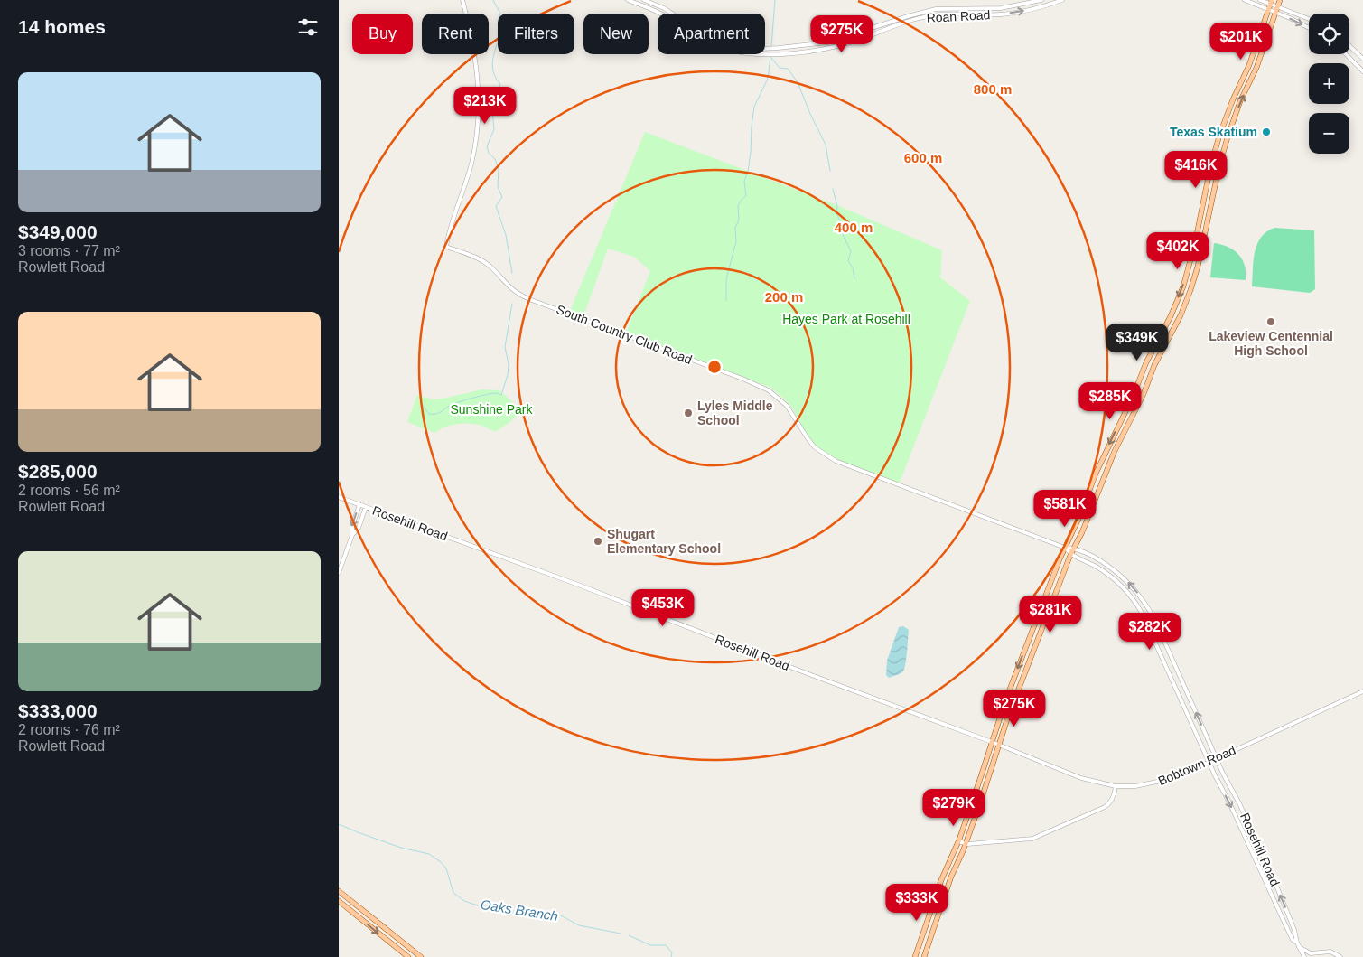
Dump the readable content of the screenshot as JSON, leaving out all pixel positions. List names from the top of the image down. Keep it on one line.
{"streets":{"street":["Roan Road","South Country Club Road","Rosehill Road","Bobtown Road"]},"crossings":[["South Country Club Road","Rosehill Road"],["South Country Club Road","Bobtown Road"],["Rosehill Road","Bobtown Road"]],"water":["Oaks Branch"],"parks":["Hayes Park at Rosehill","Sunshine Park"],"places":["Texas Skatium","Lakeview Centennial High School","Lyles Middle School","Shugart Elementary School"],"page":{"heading":"14 homes","map_buttons":["+","−"],"chip":["Buy","Rent","Filters","New","Apartment"],"price":["$275K","$201K","$213K","$416K","$402K","$349K","$285K","$581K","$453K","$281K","$282K","$275K","$279K","$333K"],"list":[{"name":"$349,000","note":"3 rooms · 77 m² · Rowlett Road"},{"name":"$285,000","note":"2 rooms · 56 m² · Rowlett Road"},{"name":"$333,000","note":"2 rooms · 76 m² · Rowlett Road"}]},"rings":["800 m","600 m","400 m","200 m"]}
